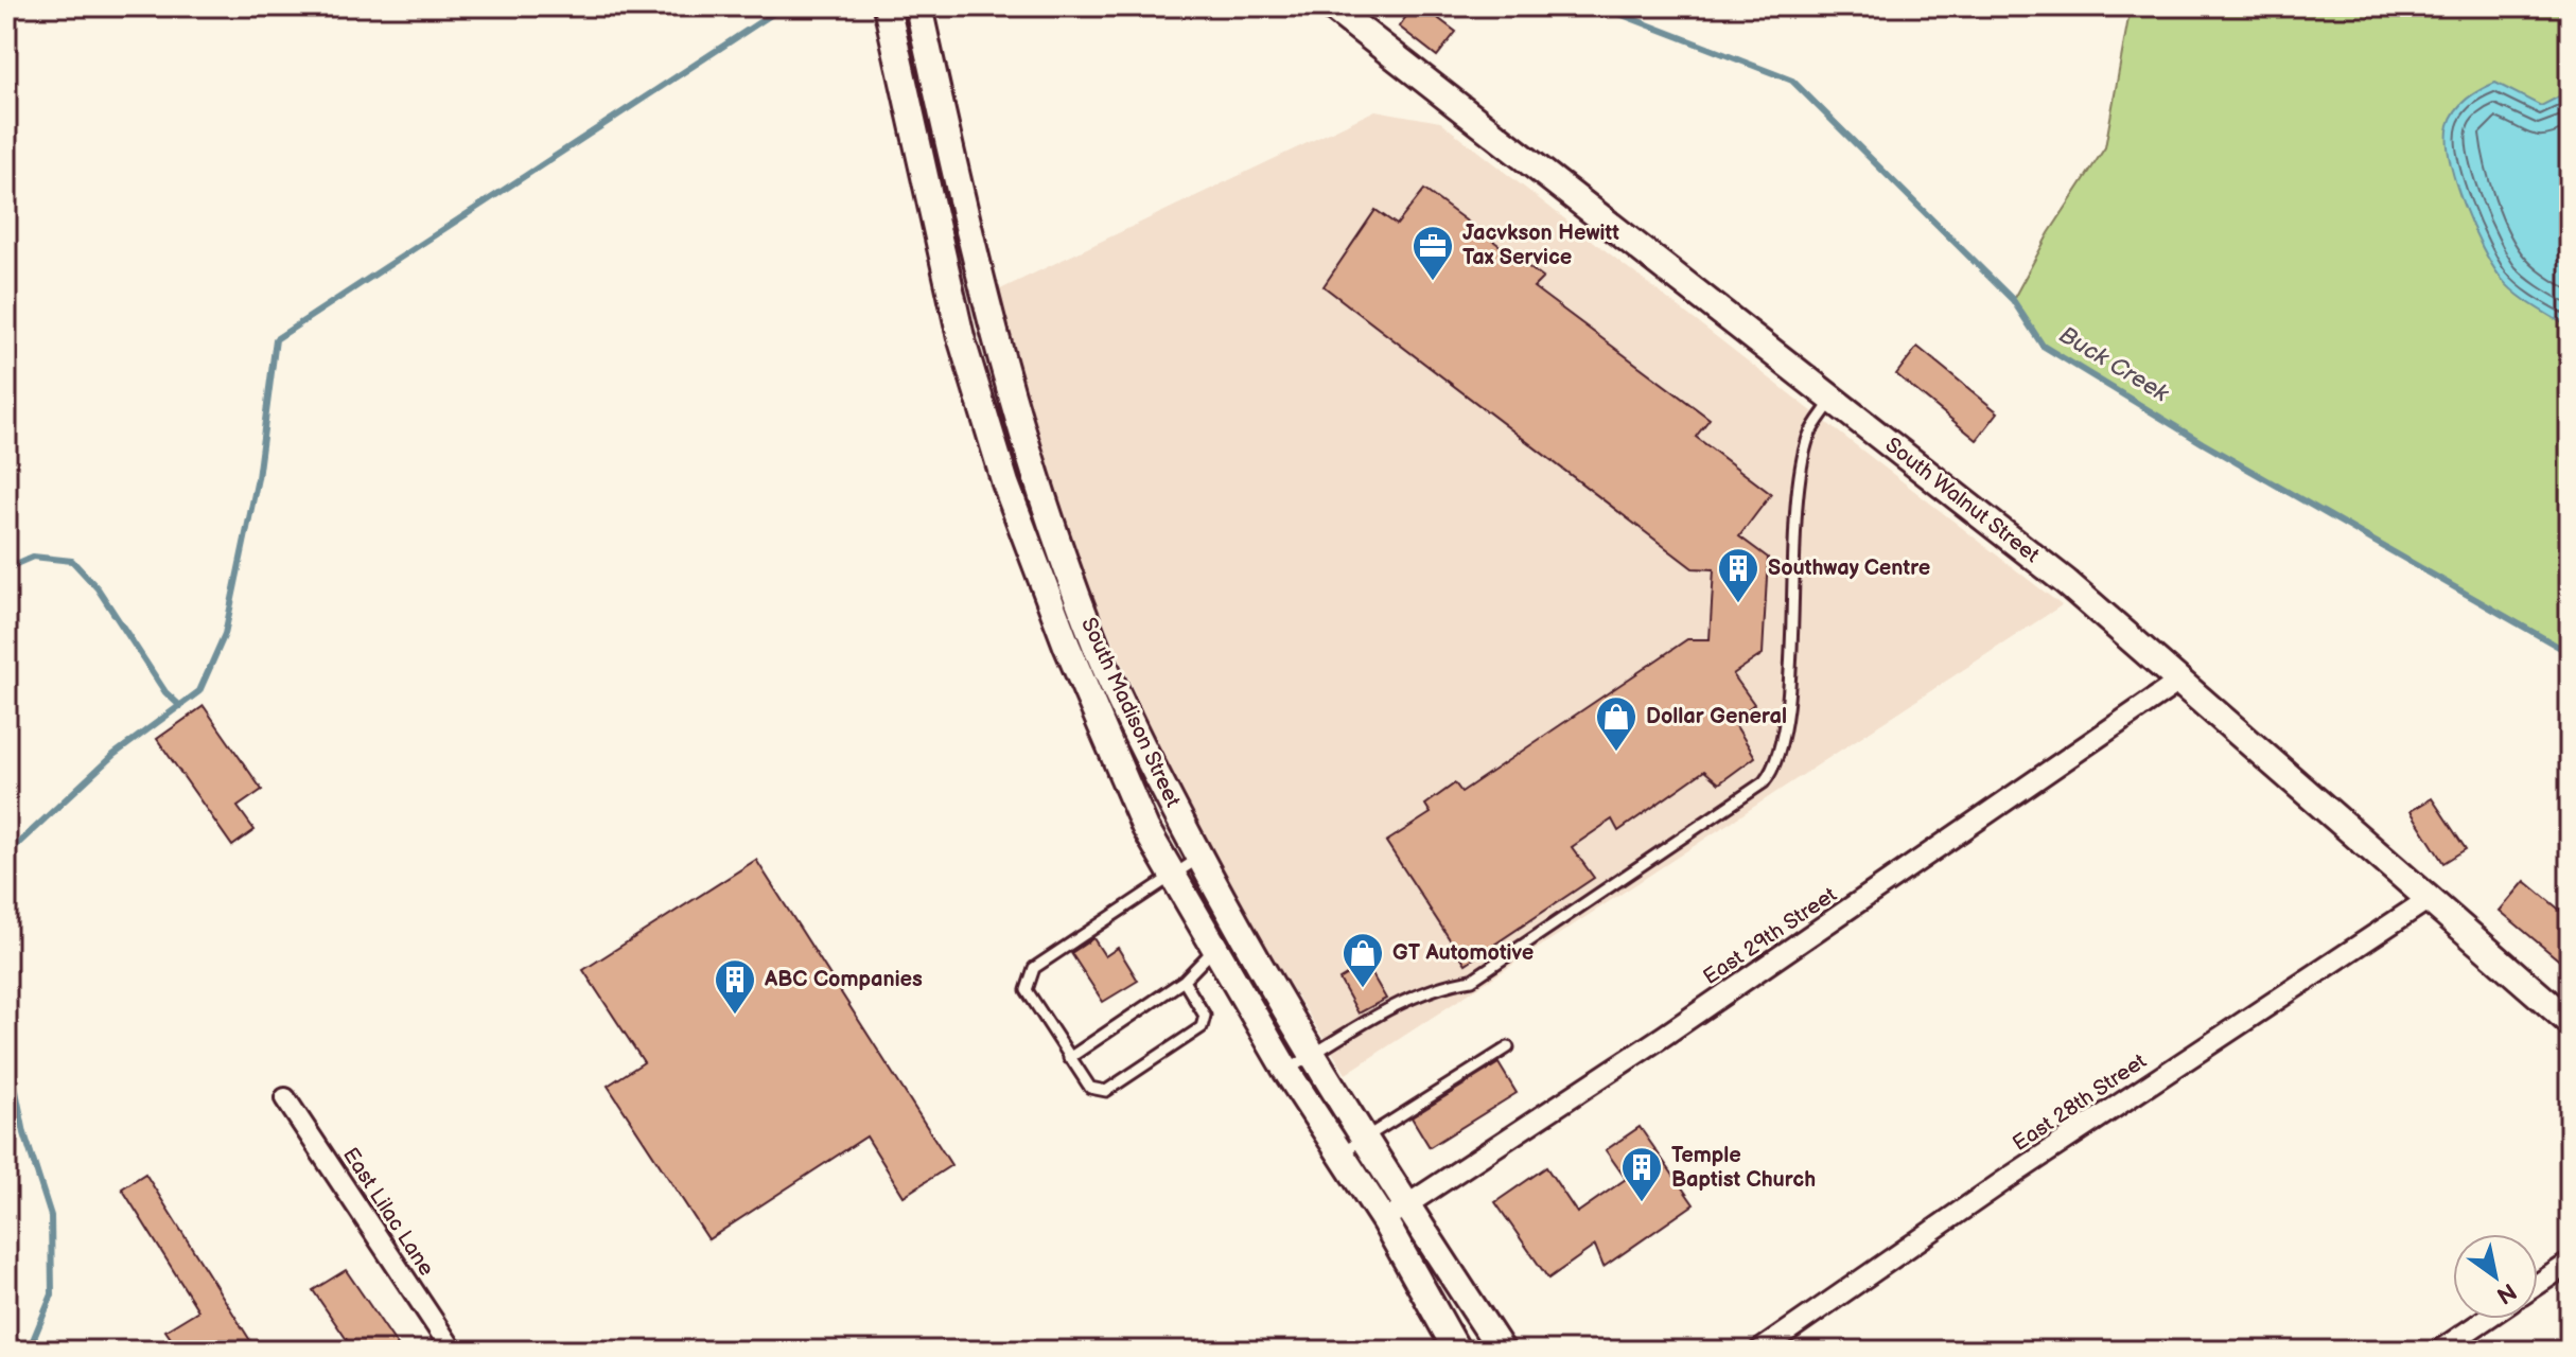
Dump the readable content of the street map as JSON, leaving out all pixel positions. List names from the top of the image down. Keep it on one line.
{"streets":{"main road":["South Walnut Street","South Madison Street"],"street":["East 29th Street","East 28th Street","East Lilac Lane"]},"crossings":[["South Walnut Street","East 29th Street"],["South Walnut Street","East 28th Street"],["South Madison Street","East 29th Street"]],"water":["Buck Creek"],"places":{"office":["Jacvkson Hewitt Tax Service"],"building":["Southway Centre","ABC Companies","Temple Baptist Church"],"shop":["Dollar General","GT Automotive"]},"north":"bottom right"}
